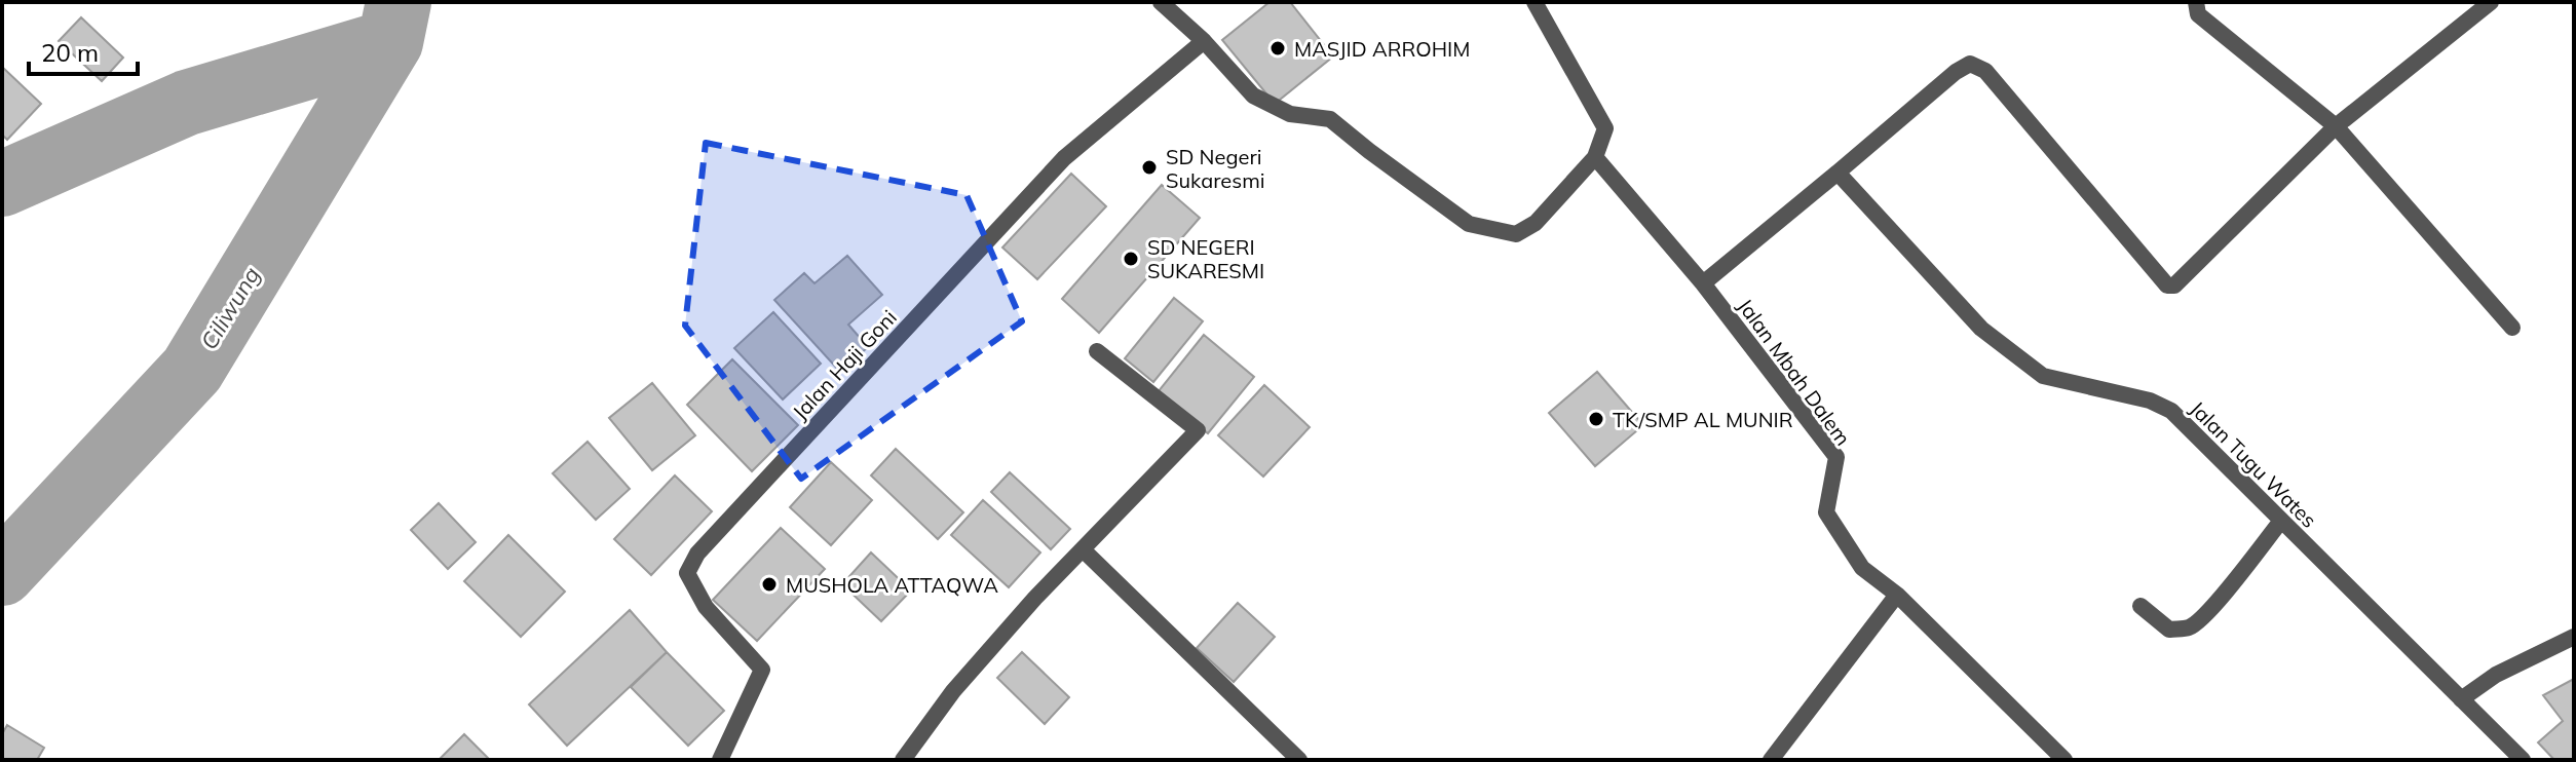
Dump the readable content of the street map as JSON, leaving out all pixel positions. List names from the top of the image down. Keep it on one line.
{"streets":{"street":["Jalan Haji Goni","Jalan Mbah Dalem","Jalan Tugu Wates"]},"water":["Ciliwung"],"places":["MASJID ARROHIM","SD Negeri Sukaresmi","SD NEGERI SUKARESMI","TK/SMP AL MUNIR","MUSHOLA ATTAQWA"],"scale_bar":"20 m"}
